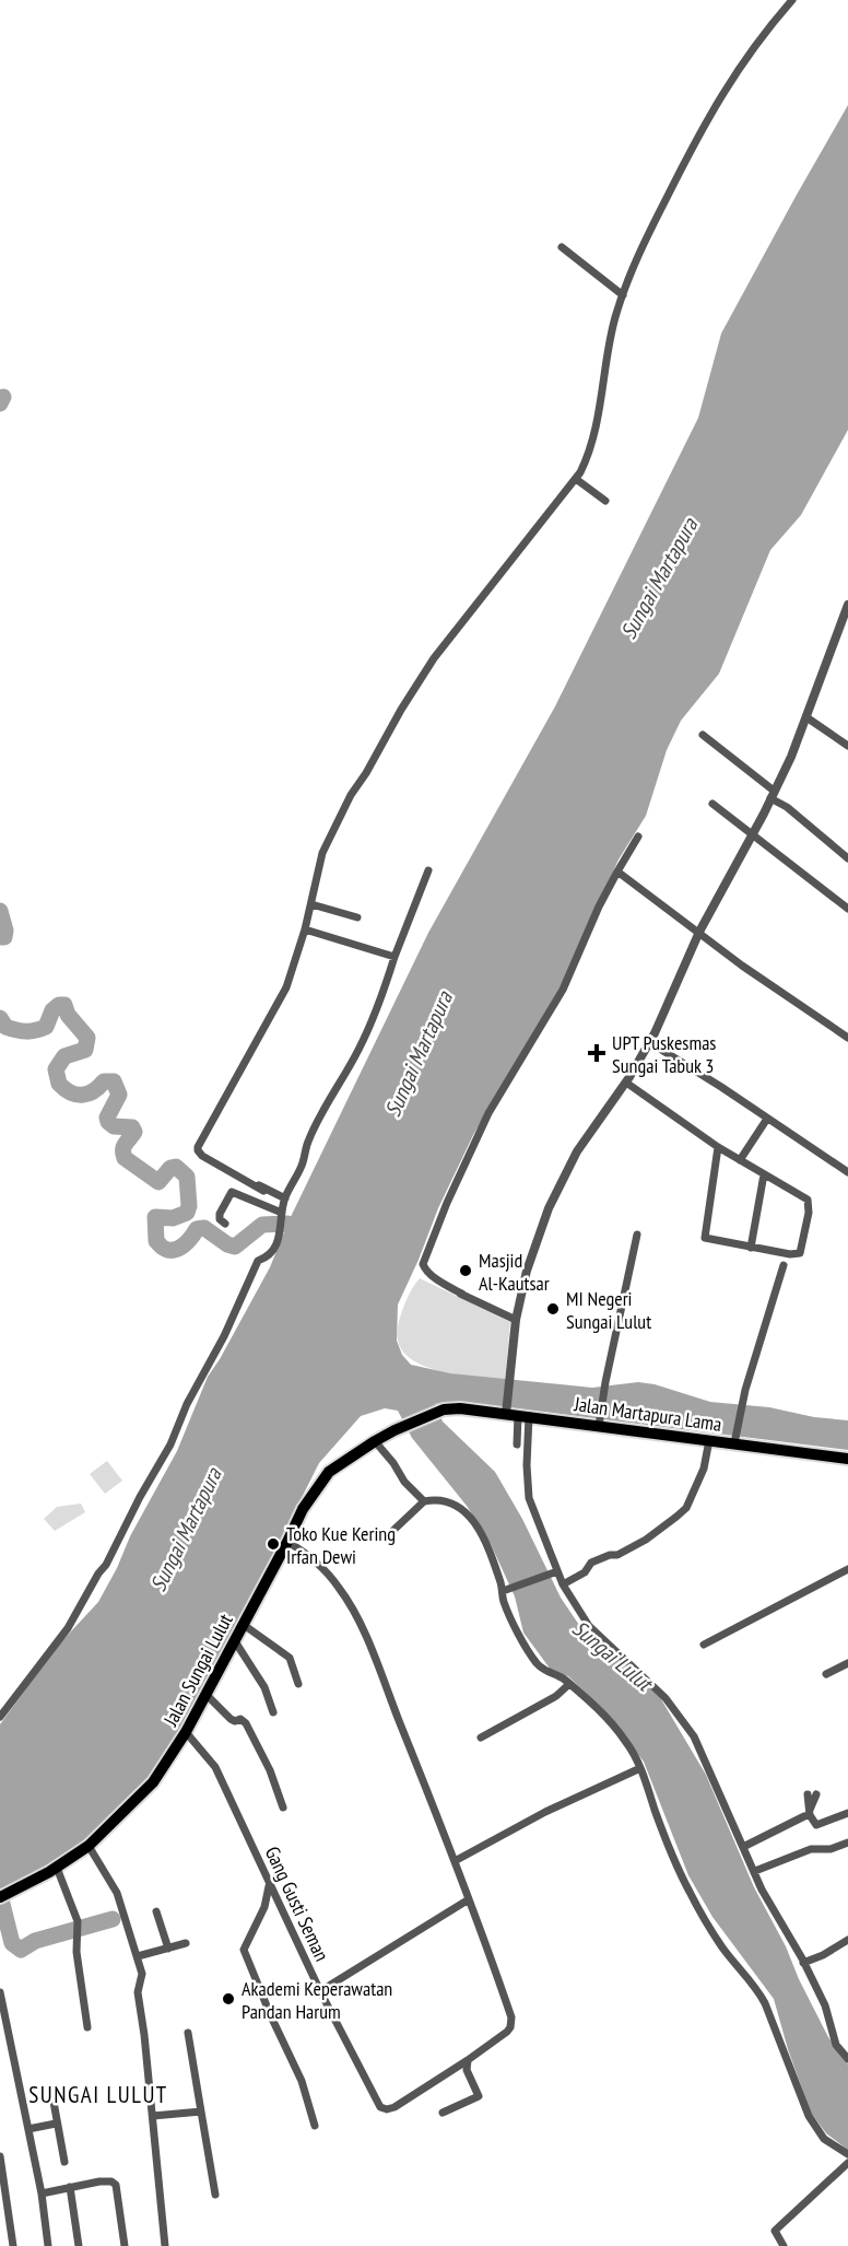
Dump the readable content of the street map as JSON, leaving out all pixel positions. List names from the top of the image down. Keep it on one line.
{"streets":{"main road":["Jalan Martapura Lama","Jalan Sungai Lulut"],"street":["Gang Gusti Seman"]},"crossings":[["Jalan Martapura Lama","Jalan Sungai Lulut"],["Jalan Sungai Lulut","Gang Gusti Seman"]],"districts":["SUNGAI LULUT"],"water":["Sungai Martapura","Sungai Lulut"],"places":{"health":["UPT Puskesmas Sungai Tabuk 3"],"other":["Masjid Al-Kautsar","MI Negeri Sungai Lulut","Toko Kue Kering Irfan Dewi","Akademi Keperawatan Pandan Harum"]}}
